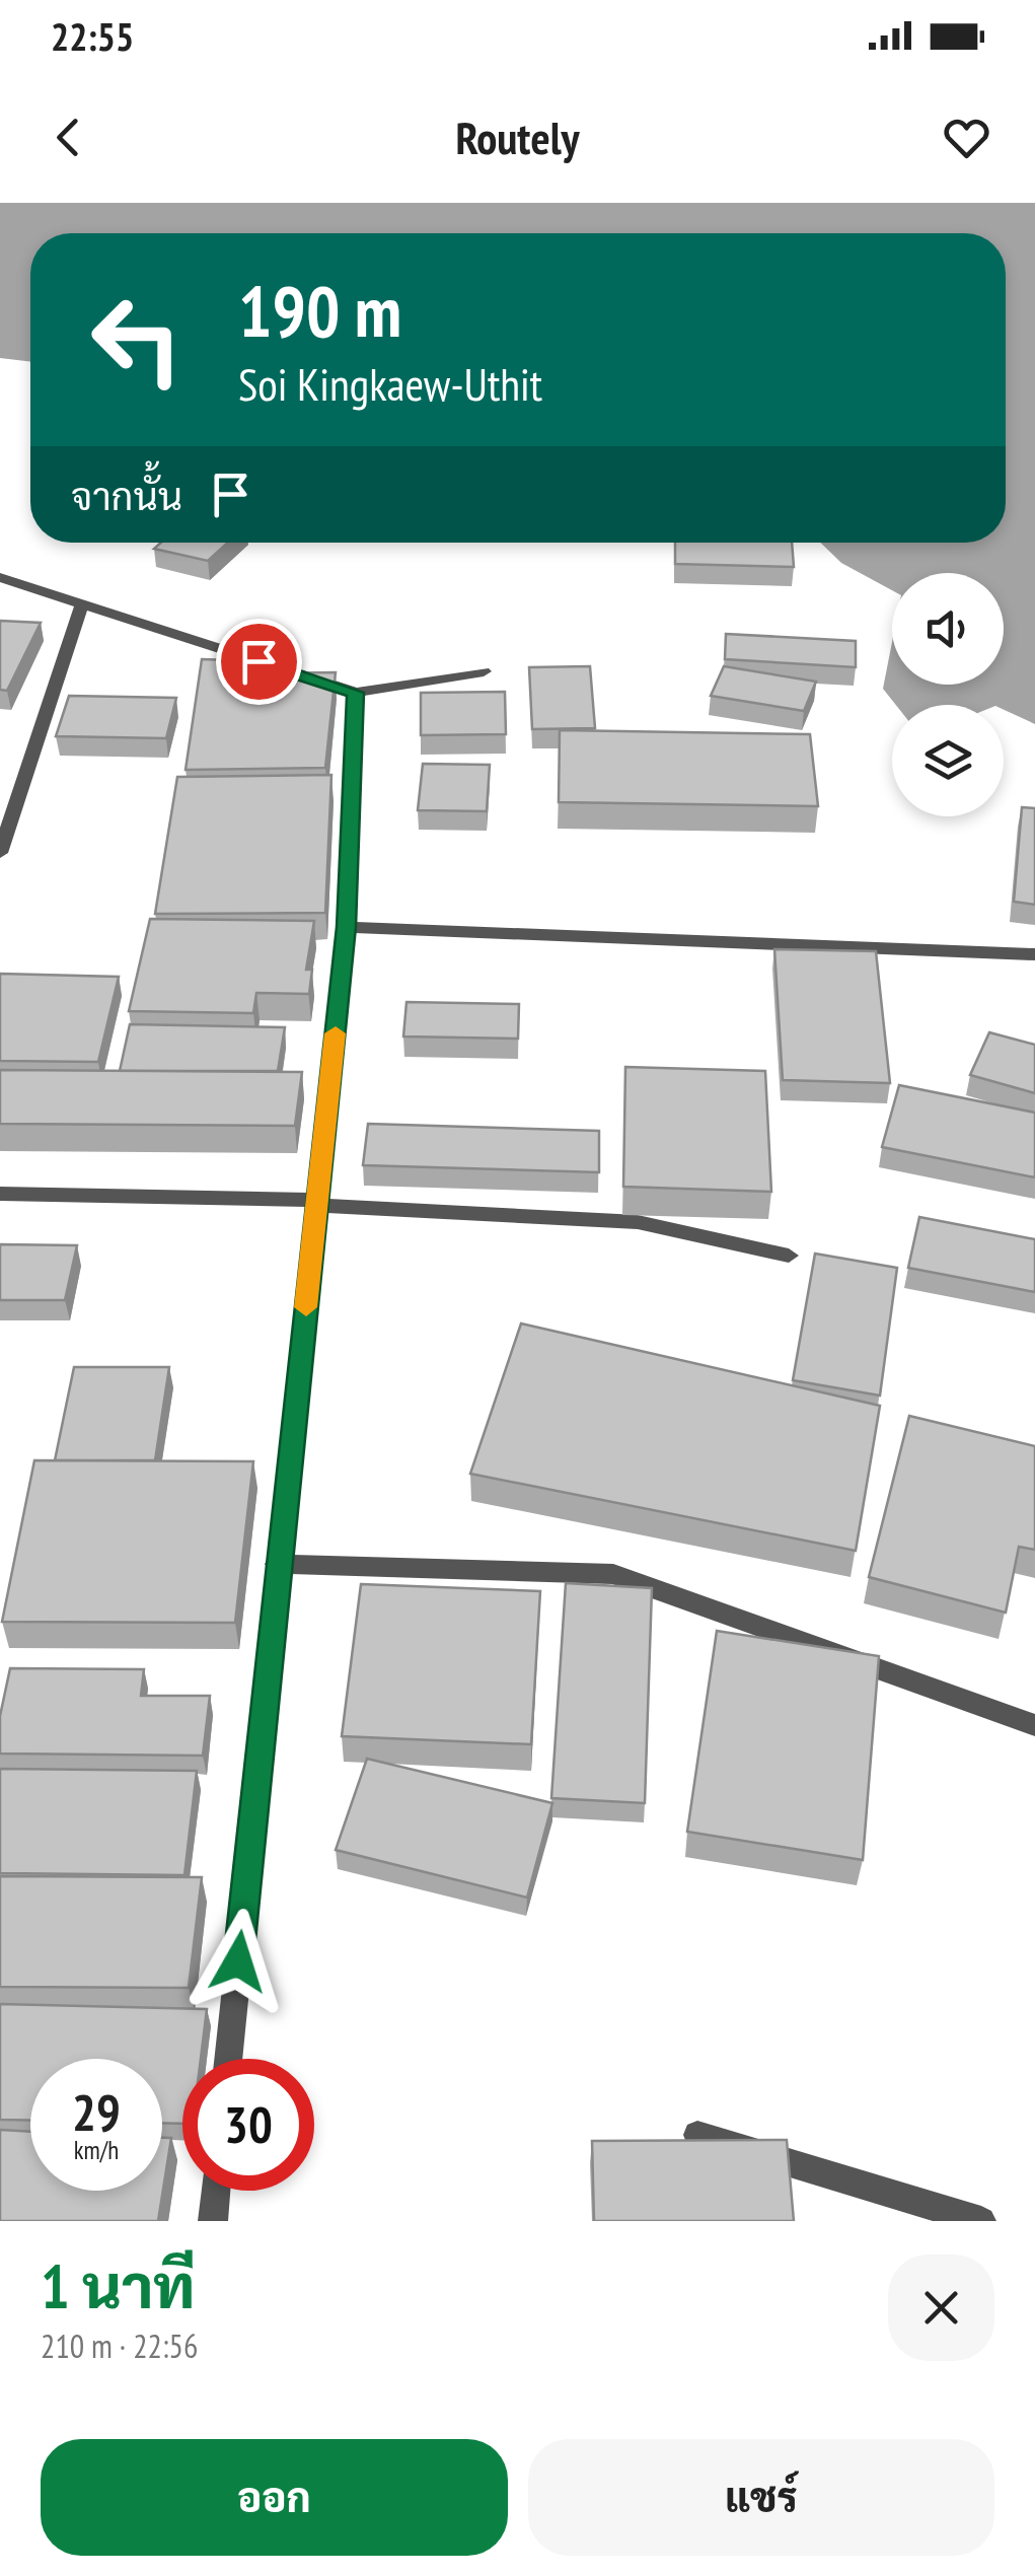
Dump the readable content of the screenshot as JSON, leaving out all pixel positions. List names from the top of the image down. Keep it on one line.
{"page":{"status":"22:55","header":"Routely","turn":["190 m","Soi Kingkaew-Uthit"],"then":"จากนั้น","speed":"29 km/h","limit":"30","heading":["1 นาที","210 m · 22:56"],"buttons":["ออก","แชร์"]}}
